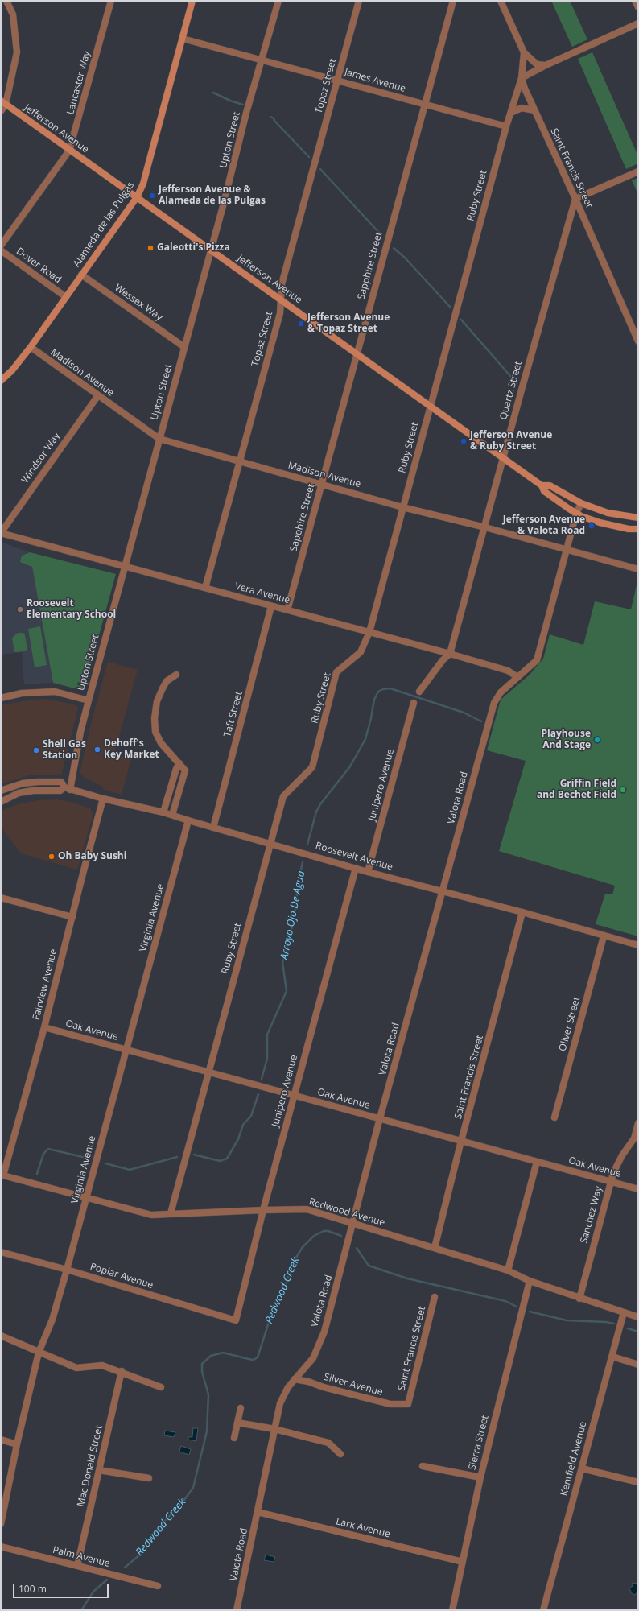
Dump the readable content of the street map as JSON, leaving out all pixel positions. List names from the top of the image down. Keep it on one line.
{"streets":{"main road":["Jefferson Avenue","Alameda de las Pulgas"],"street":["James Avenue","Lancaster Way","Topaz Street","Upton Street","Saint Francis Street","Ruby Street","Dover Road","Sapphire Street","Wessex Way","Madison Avenue","Quartz Street","Windsor Way","Vera Avenue","Taft Street","Junipero Avenue","Valota Road","Roosevelt Avenue","Virginia Avenue","Fairview Avenue","Oliver Street","Oak Avenue","Redwood Avenue","Sanchez Way","Poplar Avenue","Silver Avenue","Sierra Street","Kentfield Avenue","Mac Donald Street","Lark Avenue","Palm Avenue"]},"crossings":[["James Avenue","Topaz Street"],["James Avenue","Upton Street"],["James Avenue","Ruby Street"],["James Avenue","Alameda de las Pulgas"],["James Avenue","Sapphire Street"],["Lancaster Way","Jefferson Avenue"],["Topaz Street","Jefferson Avenue"],["Topaz Street","Madison Avenue"],["Topaz Street","Vera Avenue"],["Jefferson Avenue","Upton Street"],["Jefferson Avenue","Ruby Street"],["Jefferson Avenue","Alameda de las Pulgas"],["Jefferson Avenue","Sapphire Street"],["Jefferson Avenue","Quartz Street"],["Jefferson Avenue","Valota Road"],["Upton Street","Wessex Way"],["Upton Street","Madison Avenue"],["Upton Street","Vera Avenue"],["Upton Street","Roosevelt Avenue"],["Saint Francis Street","Ruby Street"],["Saint Francis Street","Quartz Street"],["Saint Francis Street","Roosevelt Avenue"],["Saint Francis Street","Oak Avenue"],["Saint Francis Street","Redwood Avenue"],["Saint Francis Street","Silver Avenue"],["Ruby Street","Madison Avenue"],["Ruby Street","Vera Avenue"],["Ruby Street","Roosevelt Avenue"],["Ruby Street","Oak Avenue"],["Ruby Street","Redwood Avenue"],["Alameda de las Pulgas","Dover Road"],["Alameda de las Pulgas","Wessex Way"],["Alameda de las Pulgas","Madison Avenue"],["Sapphire Street","Madison Avenue"],["Sapphire Street","Vera Avenue"],["Madison Avenue","Quartz Street"],["Madison Avenue","Windsor Way"],["Madison Avenue","Valota Road"],["Quartz Street","Vera Avenue"],["Windsor Way","Vera Avenue"],["Vera Avenue","Taft Street"],["Vera Avenue","Valota Road"],["Taft Street","Roosevelt Avenue"],["Junipero Avenue","Roosevelt Avenue"],["Junipero Avenue","Oak Avenue"],["Junipero Avenue","Redwood Avenue"],["Junipero Avenue","Poplar Avenue"],["Valota Road","Roosevelt Avenue"],["Valota Road","Oak Avenue"],["Valota Road","Redwood Avenue"],["Valota Road","Silver Avenue"],["Valota Road","Lark Avenue"],["Roosevelt Avenue","Virginia Avenue"],["Roosevelt Avenue","Fairview Avenue"],["Roosevelt Avenue","Oliver Street"],["Virginia Avenue","Oak Avenue"],["Virginia Avenue","Redwood Avenue"],["Virginia Avenue","Poplar Avenue"],["Fairview Avenue","Oak Avenue"],["Fairview Avenue","Redwood Avenue"],["Oak Avenue","Sanchez Way"],["Redwood Avenue","Sanchez Way"],["Redwood Avenue","Sierra Street"],["Redwood Avenue","Kentfield Avenue"],["Sierra Street","Lark Avenue"],["Mac Donald Street","Palm Avenue"]],"water":["Arroyo Ojo De Agua","Redwood Creek"],"places":["Jefferson Avenue & Alameda de las Pulgas","Galeotti's Pizza","Jefferson Avenue & Topaz Street","Jefferson Avenue & Ruby Street","Jefferson Avenue & Valota Road","Roosevelt Elementary School","Playhouse And Stage","Dehoff's Key Market","Shell Gas Station","Griffin Field and Bechet Field","Oh Baby Sushi"],"scale_bar":"100 m"}
